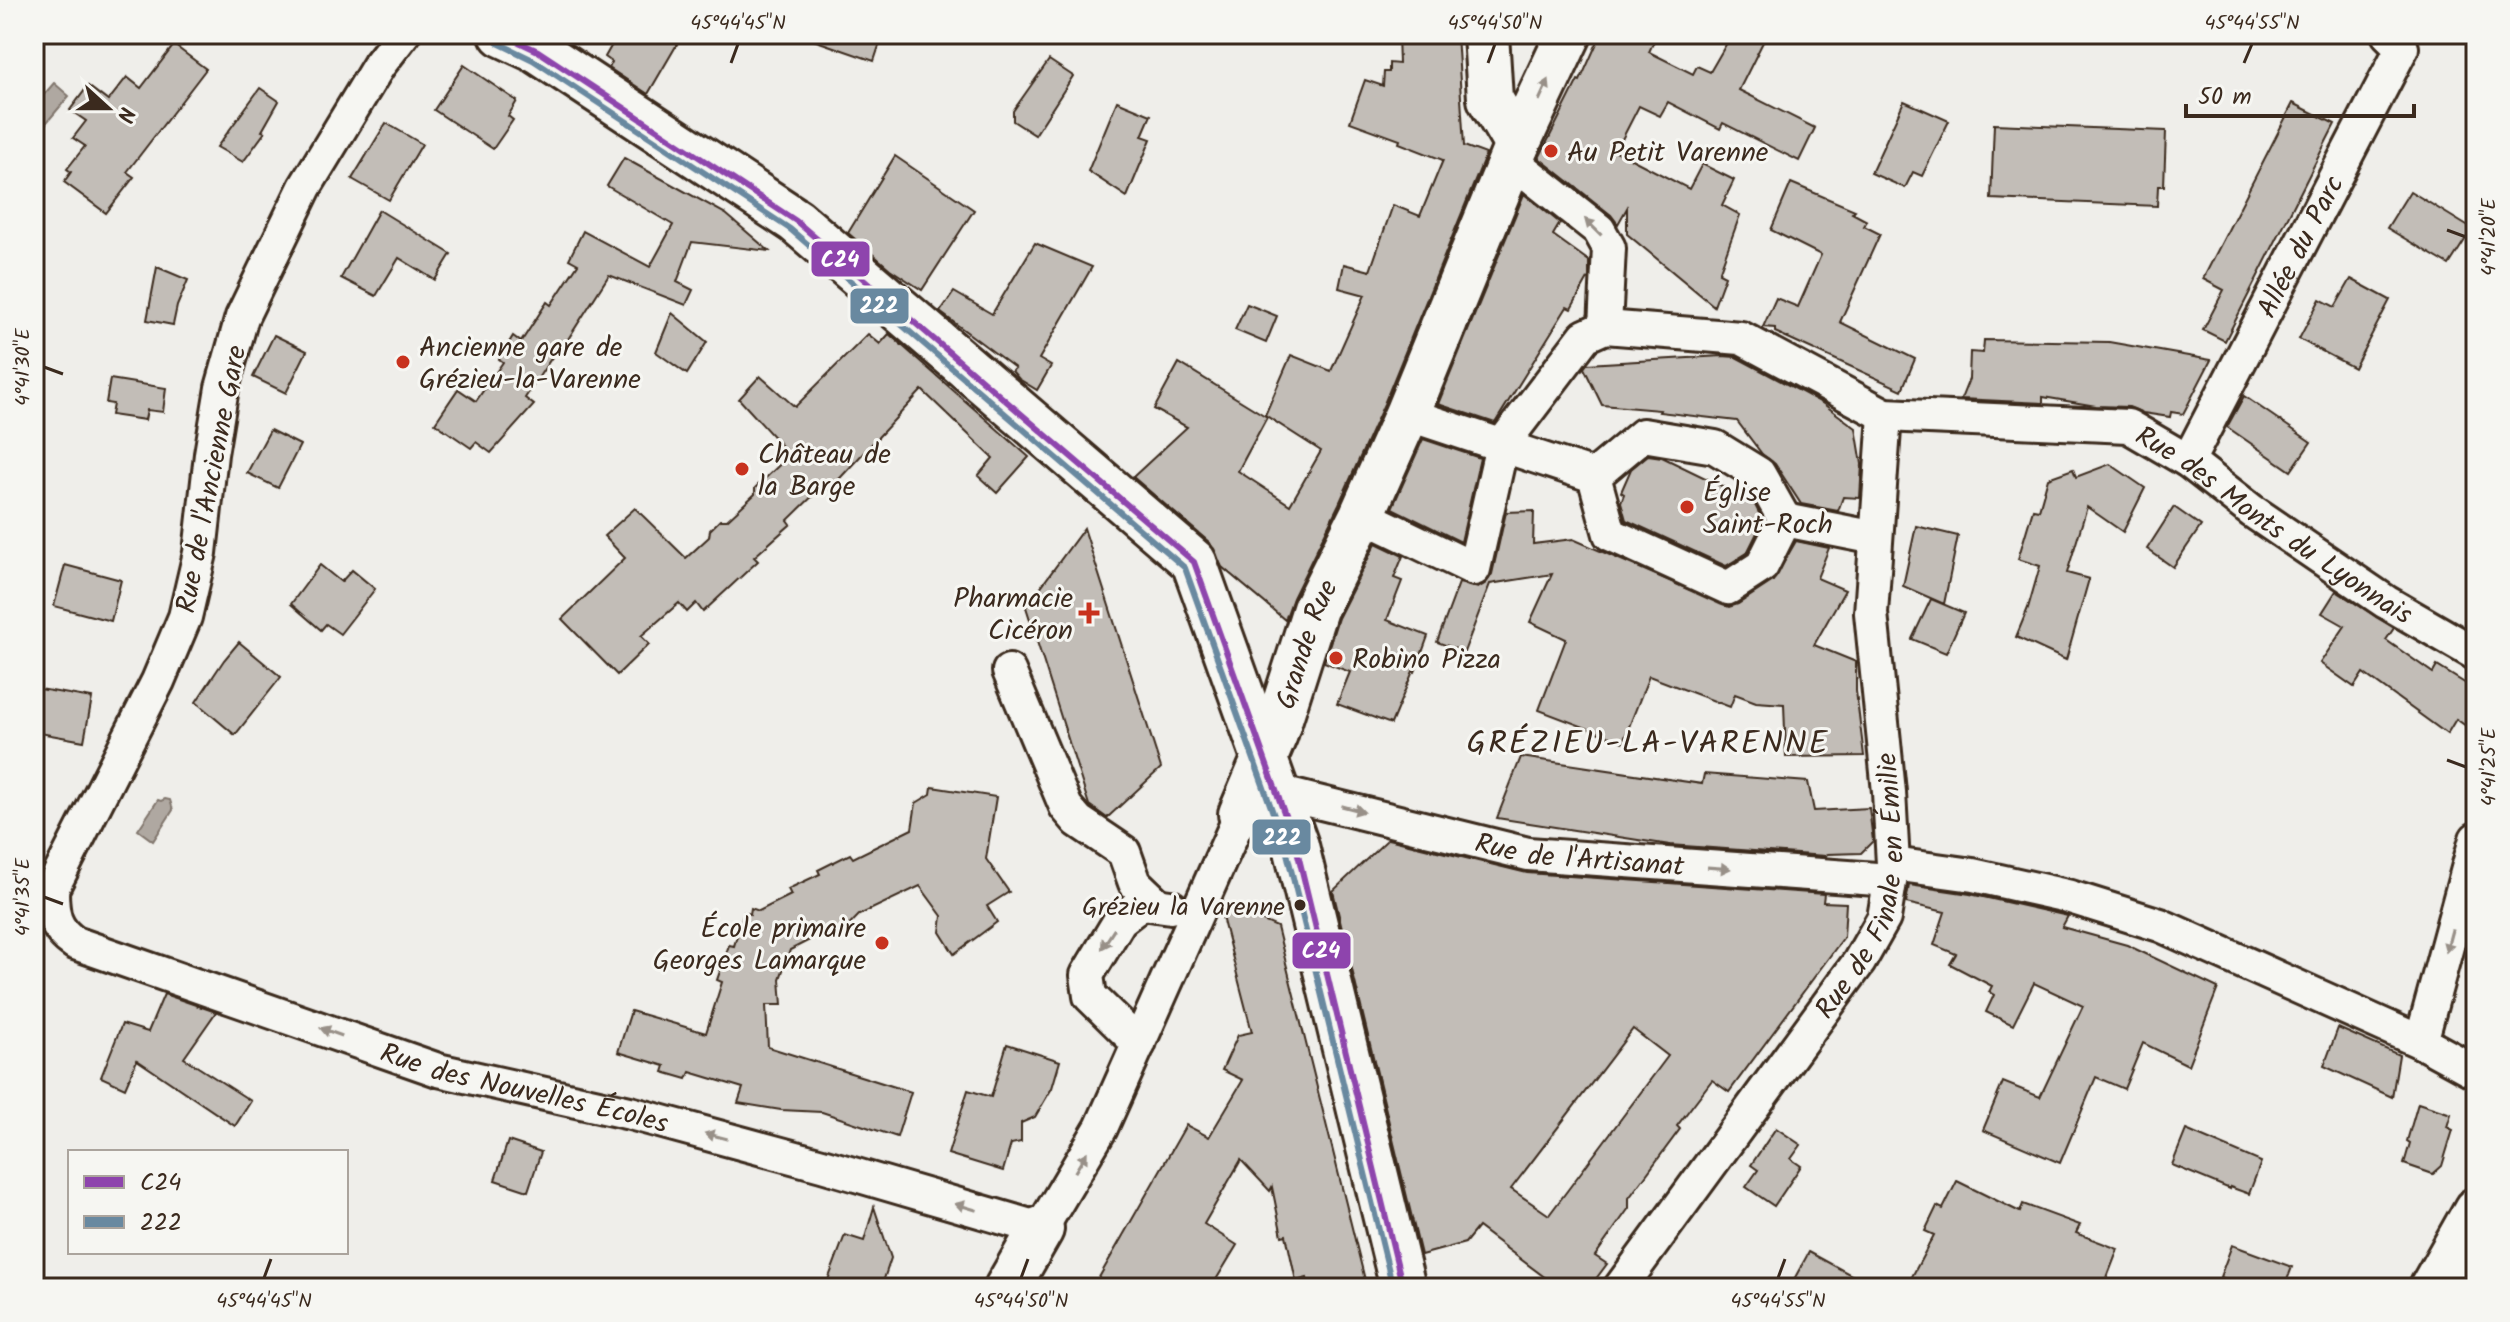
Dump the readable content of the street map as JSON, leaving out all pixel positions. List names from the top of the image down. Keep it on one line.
{"streets":{"main road":["Grande Rue"],"street":["Allée du Parc","Rue de l'Ancienne Gare","Rue des Monts du Lyonnais","Rue de l'Artisanat","Rue de Finale en Émilie","Rue des Nouvelles Écoles"]},"crossings":[["Allée du Parc","Rue des Monts du Lyonnais"],["Rue de l'Ancienne Gare","Rue des Nouvelles Écoles"],["Rue des Monts du Lyonnais","Rue de Finale en Émilie"],["Grande Rue","Rue de l'Artisanat"],["Grande Rue","Rue des Nouvelles Écoles"],["Rue de l'Artisanat","Rue de Finale en Émilie"]],"one_way":["Rue de l'Artisanat","Rue des Nouvelles Écoles"],"districts":["GRÉZIEU-LA-VARENNE"],"places":{"other":["Au Petit Varenne","Ancienne gare de Grézieu-la-Varenne","Château de la Barge","Église Saint-Roch","Robino Pizza","Grézieu la Varenne","École primaire Georges Lamarque"],"health":["Pharmacie Cicéron"]},"lines":["transit line C24","transit line 222"],"legend":["C24","222"],"scale_bar":"50 m","north":"right","coordinates":["45°44'45\"N","45°44'50\"N","45°44'55\"N","4°41'20\"E","4°41'30\"E","4°41'25\"E","4°41'35\"E"]}
